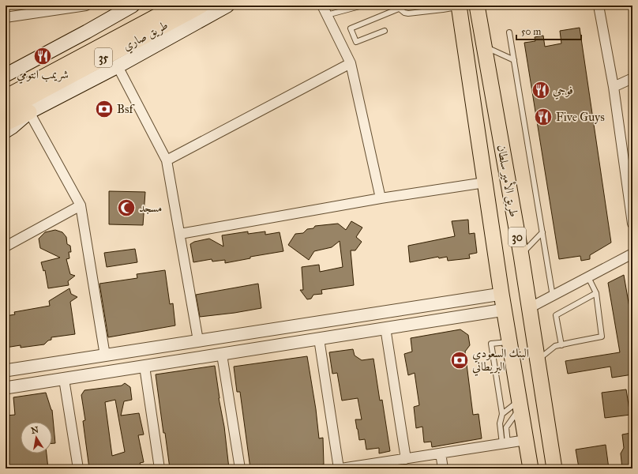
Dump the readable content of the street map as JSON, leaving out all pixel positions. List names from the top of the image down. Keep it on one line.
{"streets":{"main road":["طريق صاري","35","طريق الأمير سلطان","30"]},"places":{"restaurant":["شريمب انتومي","فوجي","Five Guys"],"bank":["Bsf","البنك السعودي البريطاني"],"mosque":["مسجد"]},"scale_bar":"50 m","north":"top"}
